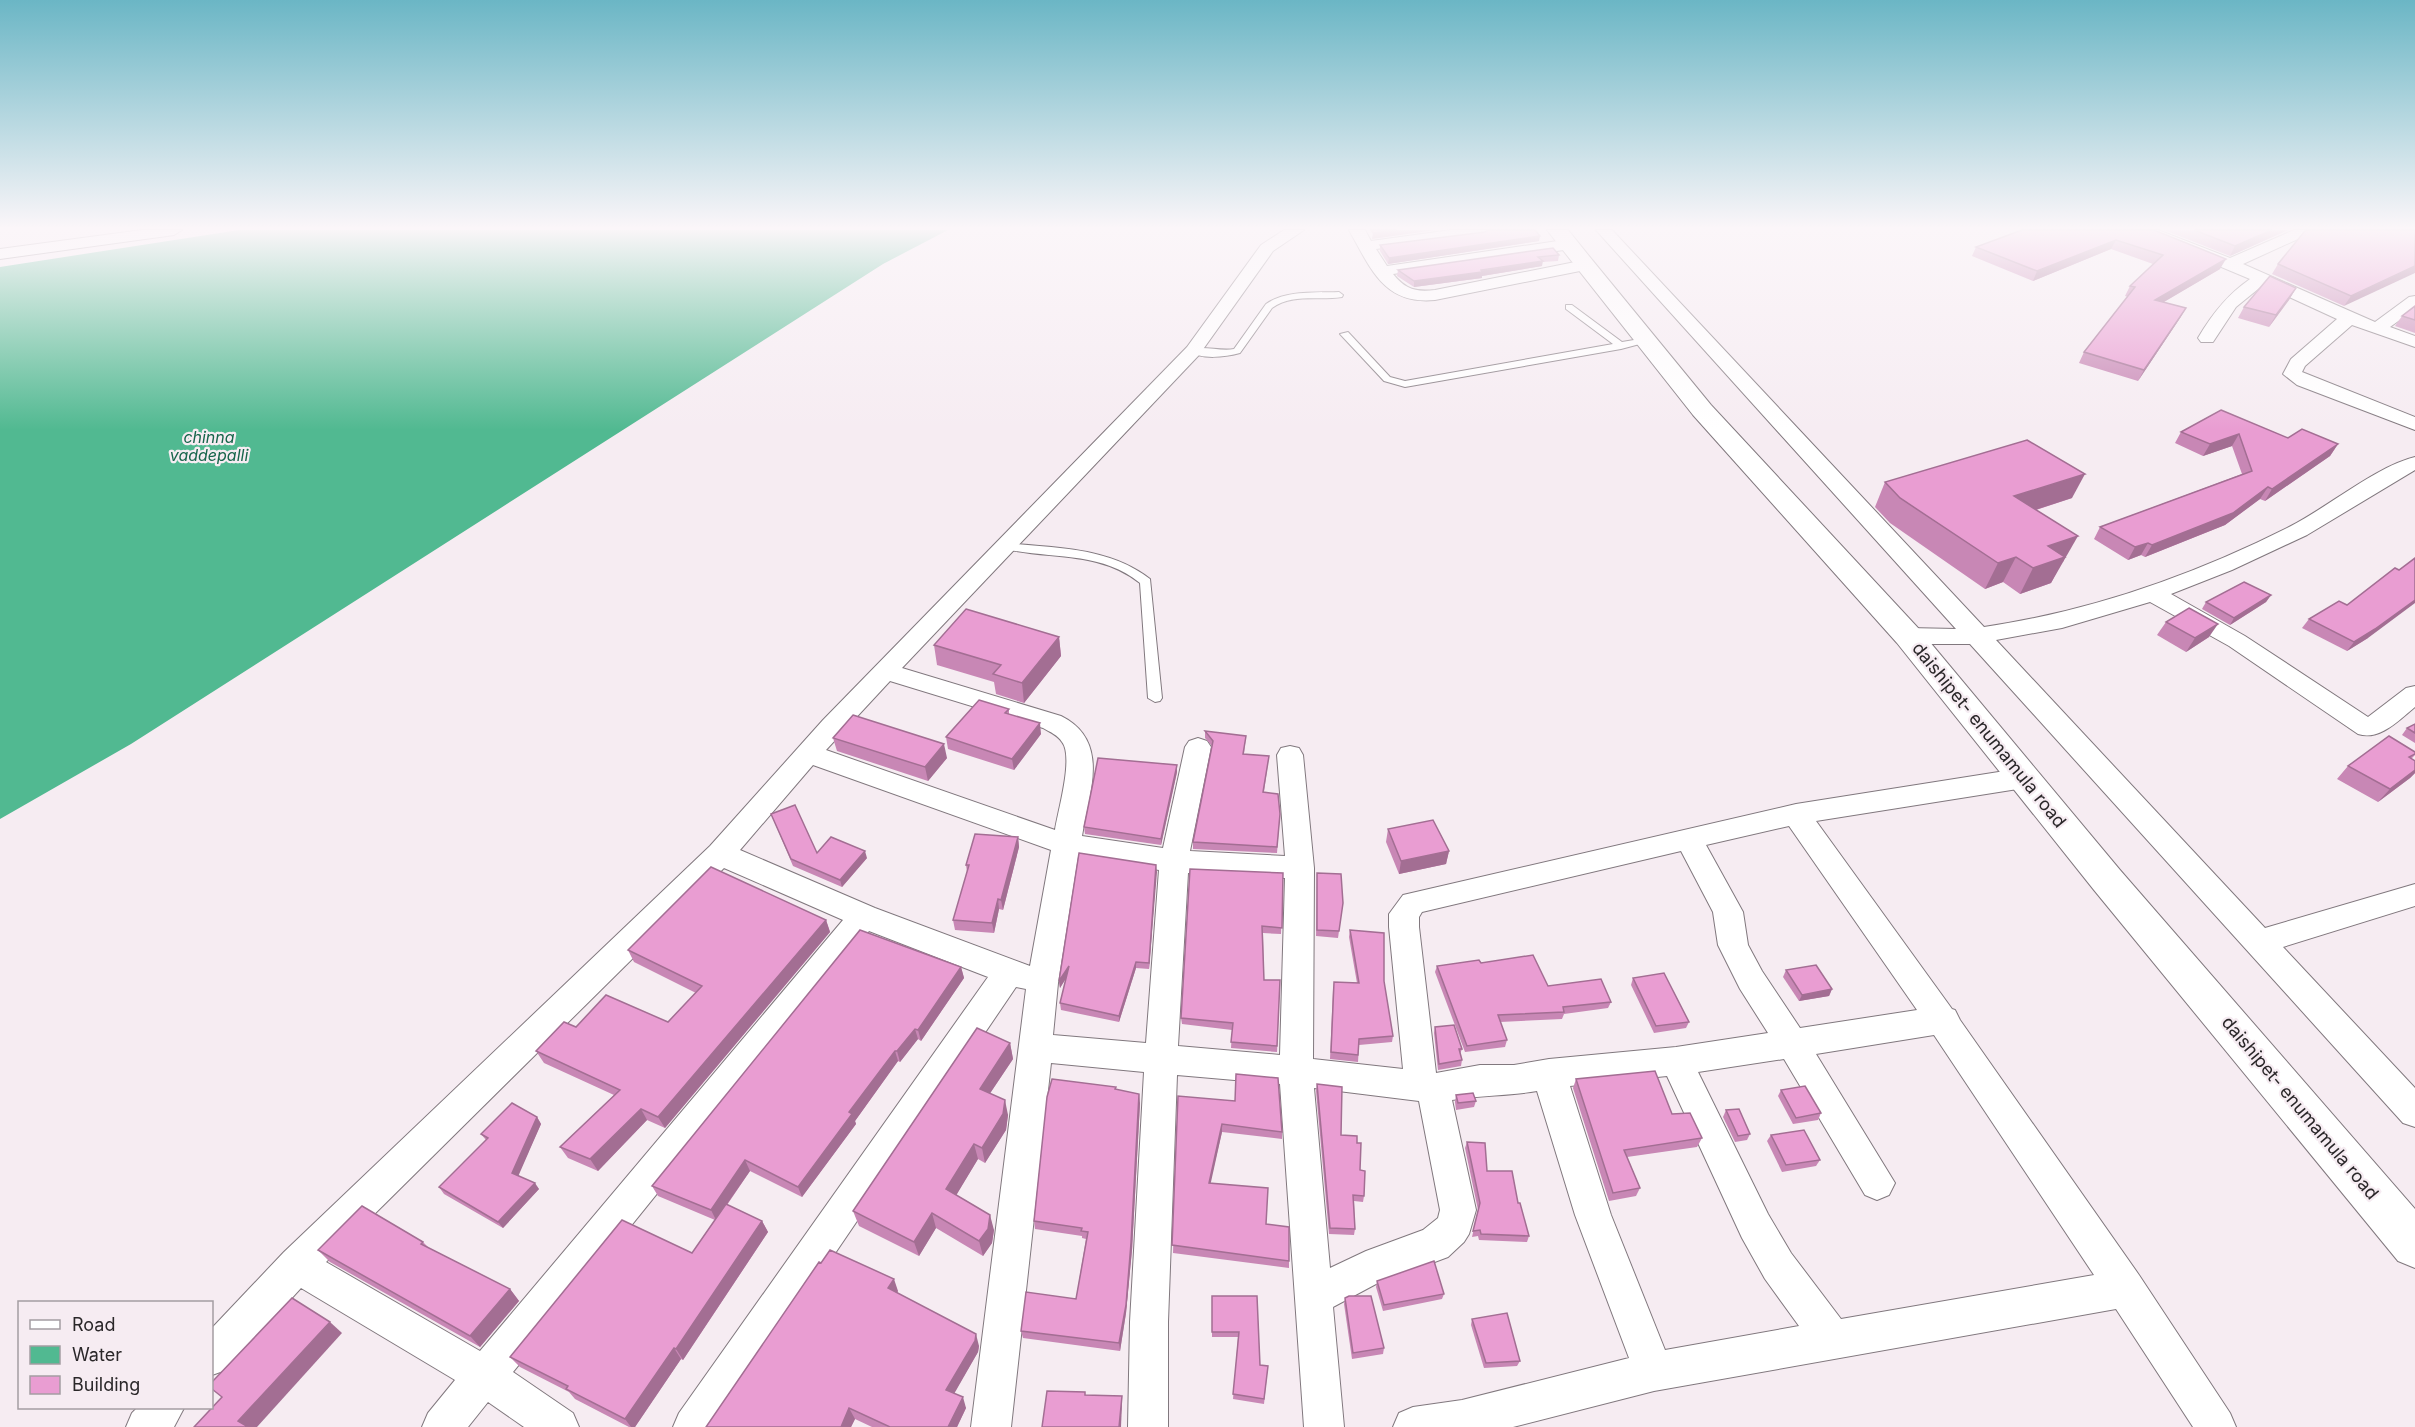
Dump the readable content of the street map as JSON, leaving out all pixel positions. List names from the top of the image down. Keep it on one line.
{"streets":{"street":["daishipet- enumamula road"]},"water":["chinna vaddepalli"],"legend":["Road","Water","Building"]}
